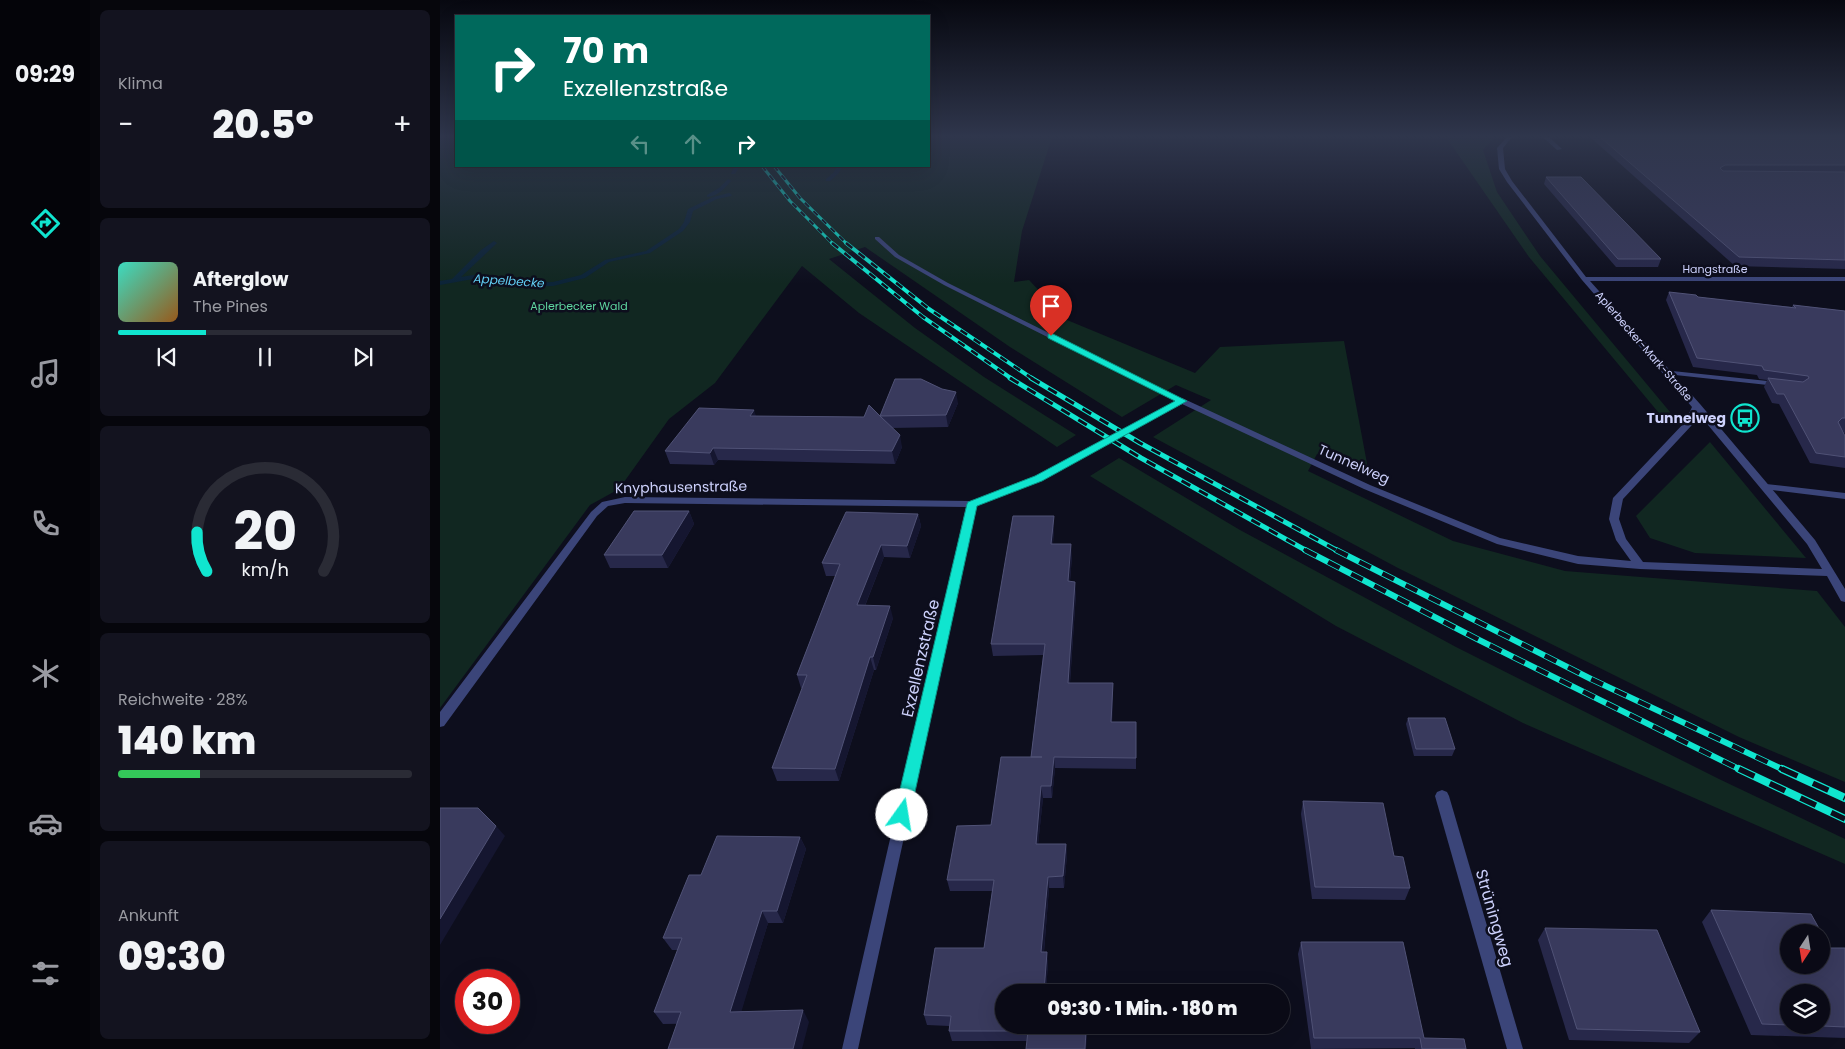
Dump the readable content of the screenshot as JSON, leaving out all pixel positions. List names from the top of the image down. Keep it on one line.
{"streets":{"street":["Hangstraße","Aplerbecker-Mark-Straße","Tunnelweg","Knyphausenstraße","Exzellenzstraße","Strüningweg"]},"crossings":[["Hangstraße","Aplerbecker-Mark-Straße"],["Aplerbecker-Mark-Straße","Tunnelweg"],["Knyphausenstraße","Exzellenzstraße"]],"water":["Appelbecke"],"parks":["Aplerbecker Wald"],"places":{"bus stop":["Tunnelweg"]},"north":"bottom","page":{"tabs":"09:29","tile":["Klima",["Reichweite · 28%","140 km"],["Ankunft","09:30"]],"turn":["70 m","Exzellenzstraße"],"heat":["−","20.5°","+"],"song":["Afterglow","The Pines"],"limit":"30","trip":"09:30 · 1 Min. · 180 m","gauge":["20","km/h"]}}
